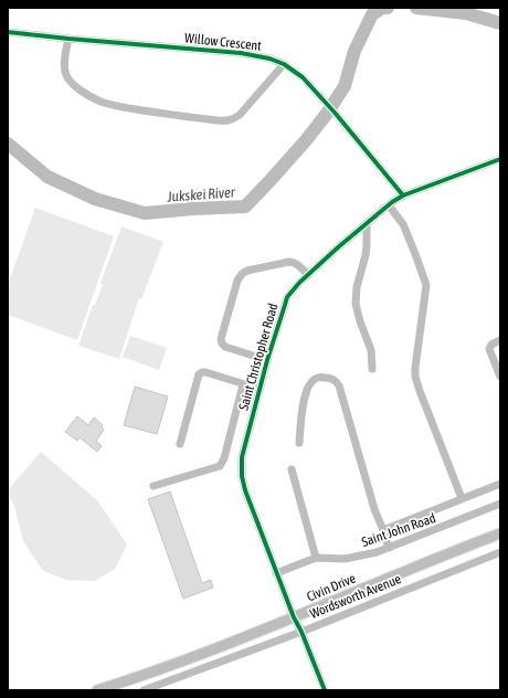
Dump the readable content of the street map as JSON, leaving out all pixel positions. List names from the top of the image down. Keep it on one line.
{"streets":{"main road":["Civin Drive"],"street":["Willow Crescent","Saint Christopher Road","Saint John Road","Wordsworth Avenue"]},"crossings":[["Willow Crescent","Saint Christopher Road"],["Saint Christopher Road","Saint John Road"],["Saint Christopher Road","Civin Drive"],["Saint Christopher Road","Wordsworth Avenue"]],"water":["Jukskei River"]}
